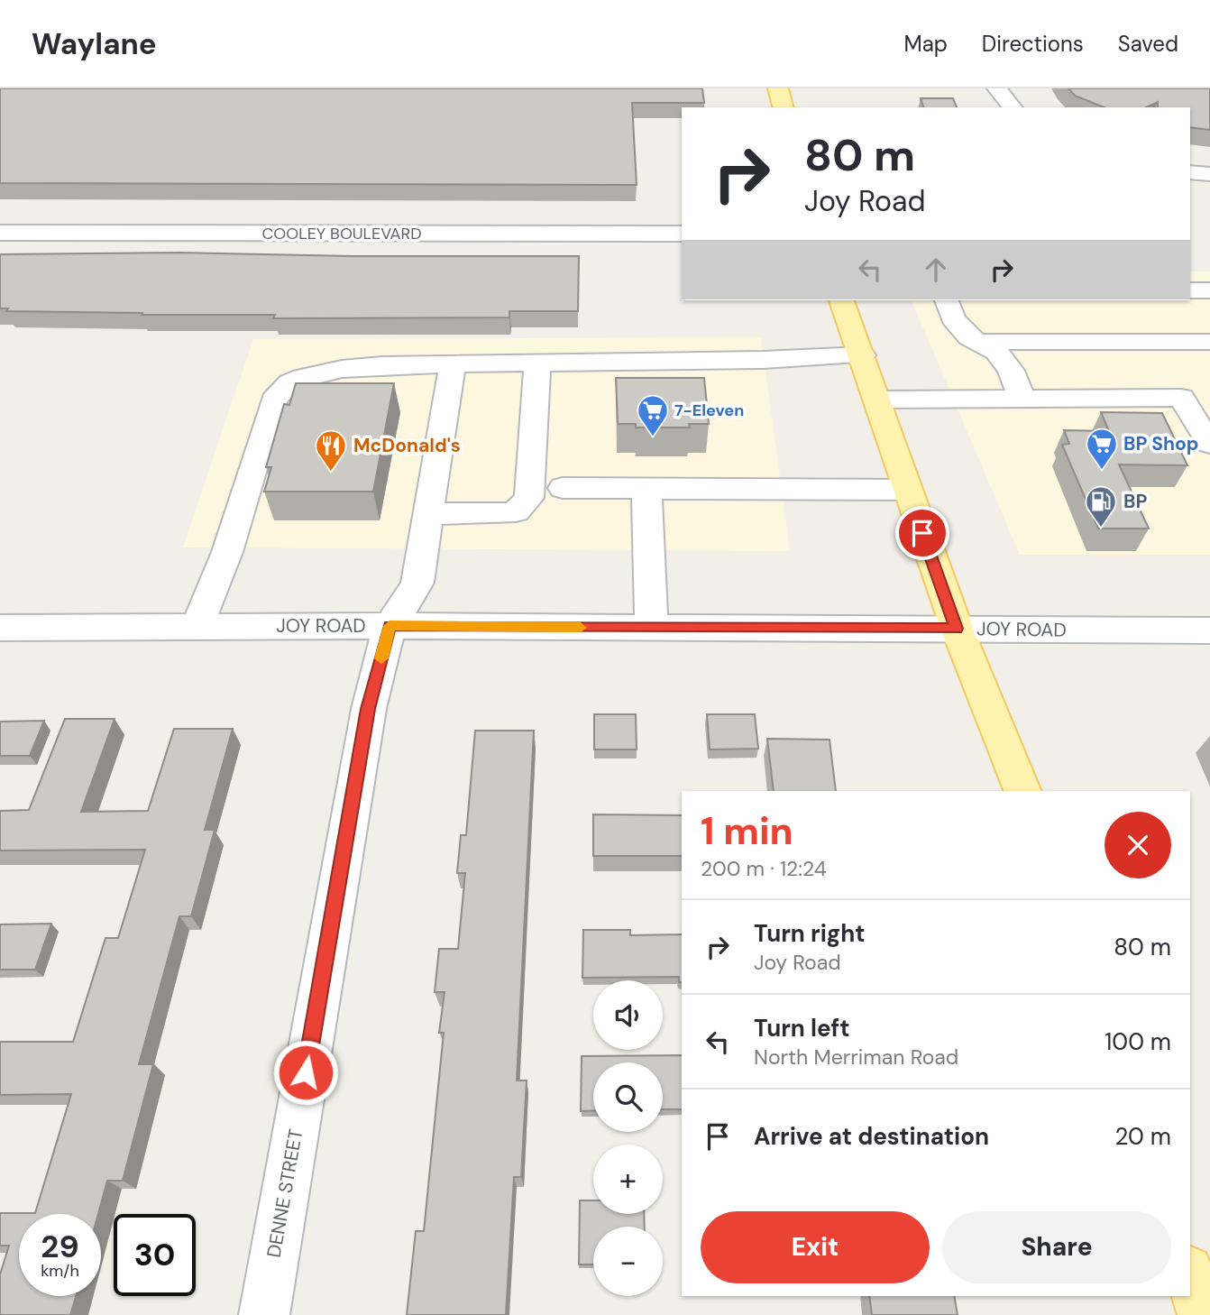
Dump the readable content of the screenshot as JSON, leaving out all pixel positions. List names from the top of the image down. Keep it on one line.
{"streets":{"street":["COOLEY BOULEVARD","JOY ROAD","DENNE STREET"]},"crossings":[["JOY ROAD","DENNE STREET"]],"places":{"supermarket":["7-Eleven","BP Shop"],"restaurant":["McDonald's"],"fuel station":["BP"]},"page":{"header":"Waylane","nav":["Map","Directions","Saved"],"turn":["80 m","Joy Road"],"heading":["1 min","200 m · 12:24"],"list":[{"name":"Turn right","note":"Joy Road","value":"80 m"},{"name":"Turn left","note":"North Merriman Road","value":"100 m"},{"name":"Arrive at destination","value":"20 m"}],"map_buttons":["+","−"],"buttons":["Exit","Share"],"speed":"29 km/h","limit":"30"}}
